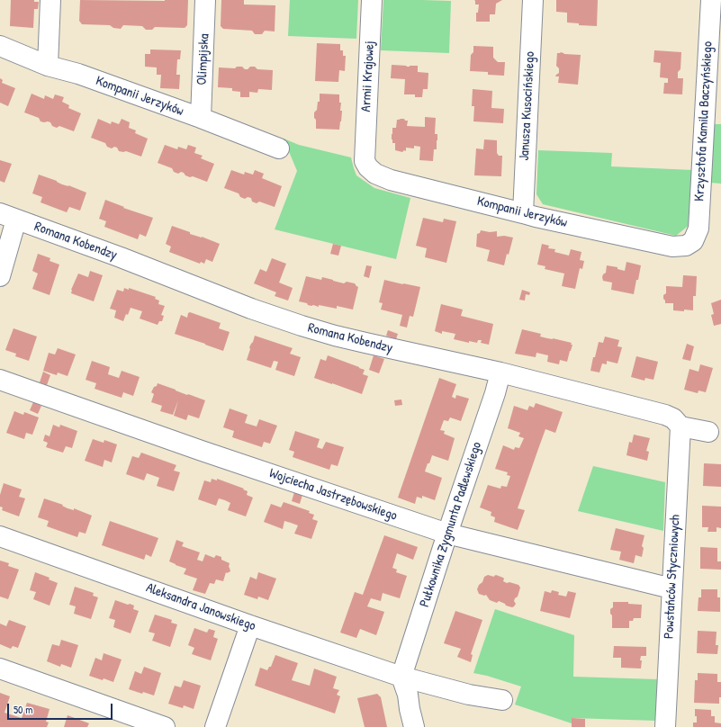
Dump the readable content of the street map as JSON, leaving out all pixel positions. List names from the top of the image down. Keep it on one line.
{"streets":{"street":["Olimpijska","Armii Krajowej","Kompanii Jerzyków","Janusza Kusocińskiego","Krzysztofa Kamila Baczyńskiego","Romana Kobendzy","Wojciecha Jastrzębowskiego","Pułkownika Zygmunta Padlewskiego","Powstańców Styczniowych","Aleksandra Janowskiego"]},"crossings":[["Olimpijska","Kompanii Jerzyków"],["Armii Krajowej","Kompanii Jerzyków"],["Kompanii Jerzyków","Janusza Kusocińskiego"],["Kompanii Jerzyków","Krzysztofa Kamila Baczyńskiego"],["Romana Kobendzy","Pułkownika Zygmunta Padlewskiego"],["Romana Kobendzy","Powstańców Styczniowych"],["Wojciecha Jastrzębowskiego","Pułkownika Zygmunta Padlewskiego"],["Wojciecha Jastrzębowskiego","Powstańców Styczniowych"],["Pułkownika Zygmunta Padlewskiego","Aleksandra Janowskiego"]],"scale_bar":"50 m"}
